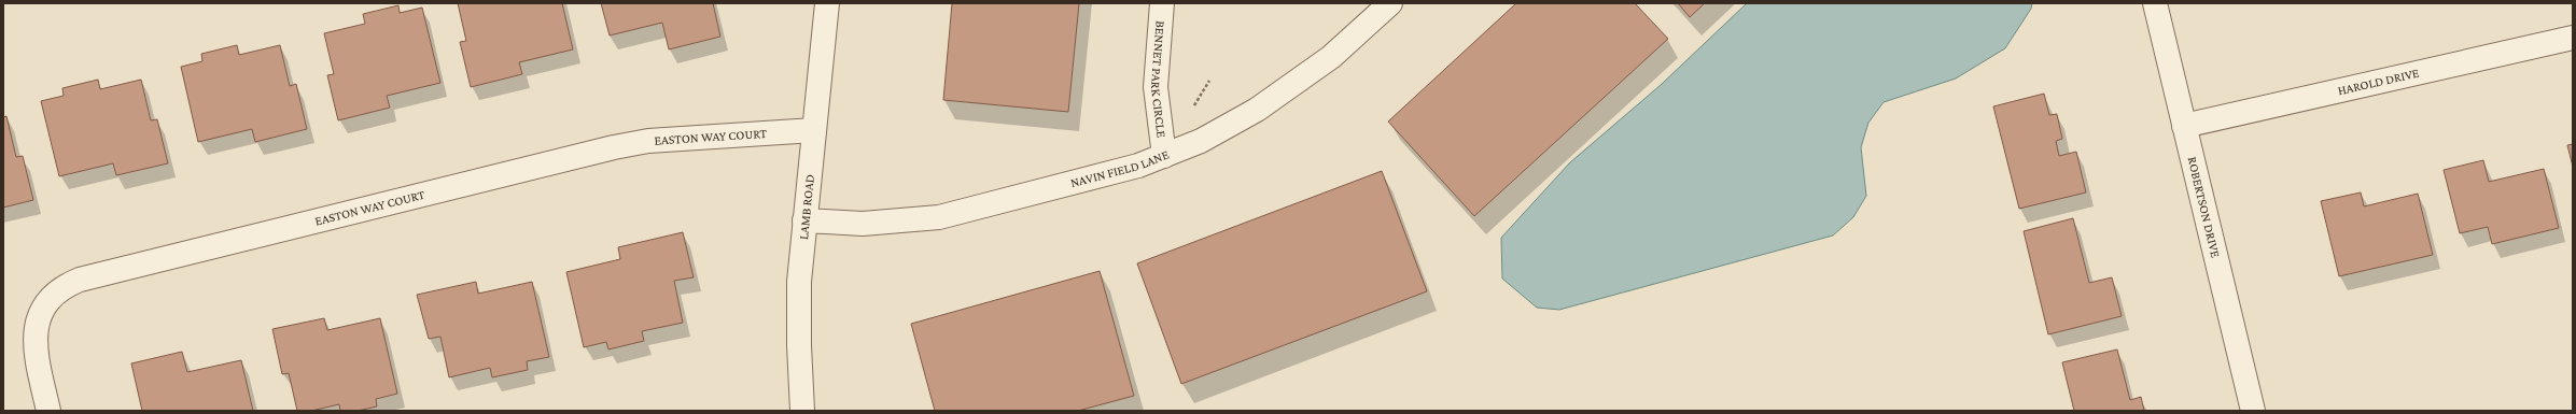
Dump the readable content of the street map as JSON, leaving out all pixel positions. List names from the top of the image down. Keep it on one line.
{"streets":{"street":["BENNET PARK CIRCLE","HAROLD DRIVE","EASTON WAY COURT","NAVIN FIELD LANE","LAMB ROAD","ROBERTSON DRIVE"]},"crossings":[["BENNET PARK CIRCLE","NAVIN FIELD LANE"],["HAROLD DRIVE","ROBERTSON DRIVE"],["EASTON WAY COURT","LAMB ROAD"],["NAVIN FIELD LANE","LAMB ROAD"]]}
